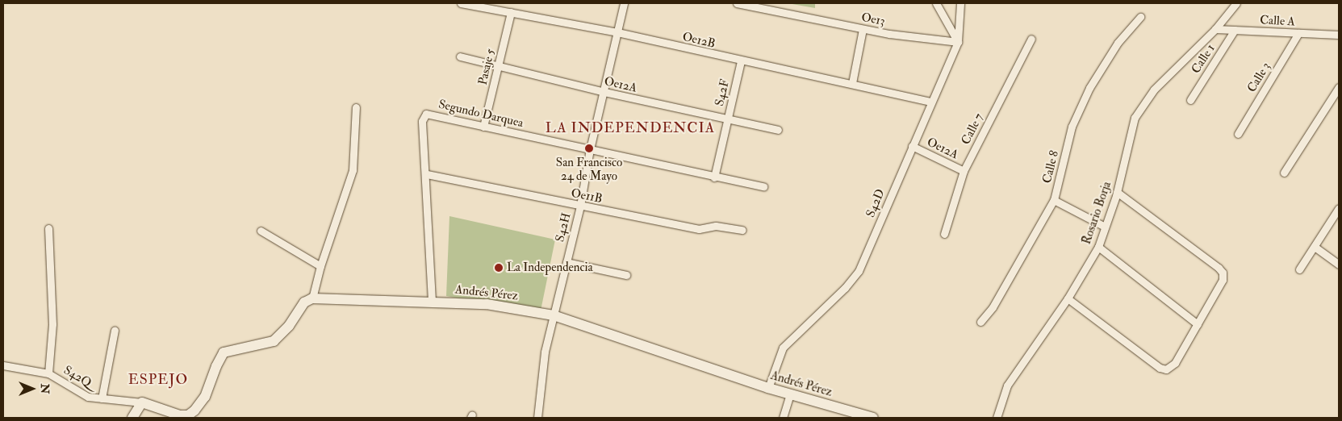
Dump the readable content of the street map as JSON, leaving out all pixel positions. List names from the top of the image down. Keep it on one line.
{"streets":{"street":["Oe13","Calle A","Oe12B","Calle 1","Pasaje 5","Calle 3","Oe12A","S42F","Segundo Darquea","Calle 7","Calle 8","Oe11B","S42D","Rosario Borja","S42H","Andrés Pérez","S42Q"]},"crossings":[["Oe13","S42D"],["Calle A","Calle 1"],["Calle A","Calle 3"],["Calle A","Rosario Borja"],["Oe12B","Pasaje 5"],["Oe12B","S42F"],["Oe12B","S42D"],["Oe12B","S42H"],["Pasaje 5","Oe12A"],["Pasaje 5","Segundo Darquea"],["Oe12A","S42F"],["Oe12A","Calle 7"],["Oe12A","S42D"],["Oe12A","S42H"],["S42F","Segundo Darquea"],["Segundo Darquea","Oe11B"],["Segundo Darquea","S42H"],["Segundo Darquea","Andrés Pérez"],["Oe11B","S42H"],["S42D","Andrés Pérez"],["S42H","Andrés Pérez"]],"districts":["LA INDEPENDENCIA","ESPEJO"],"places":["San Francisco 24 de Mayo","La Independencia"],"north":"right"}
